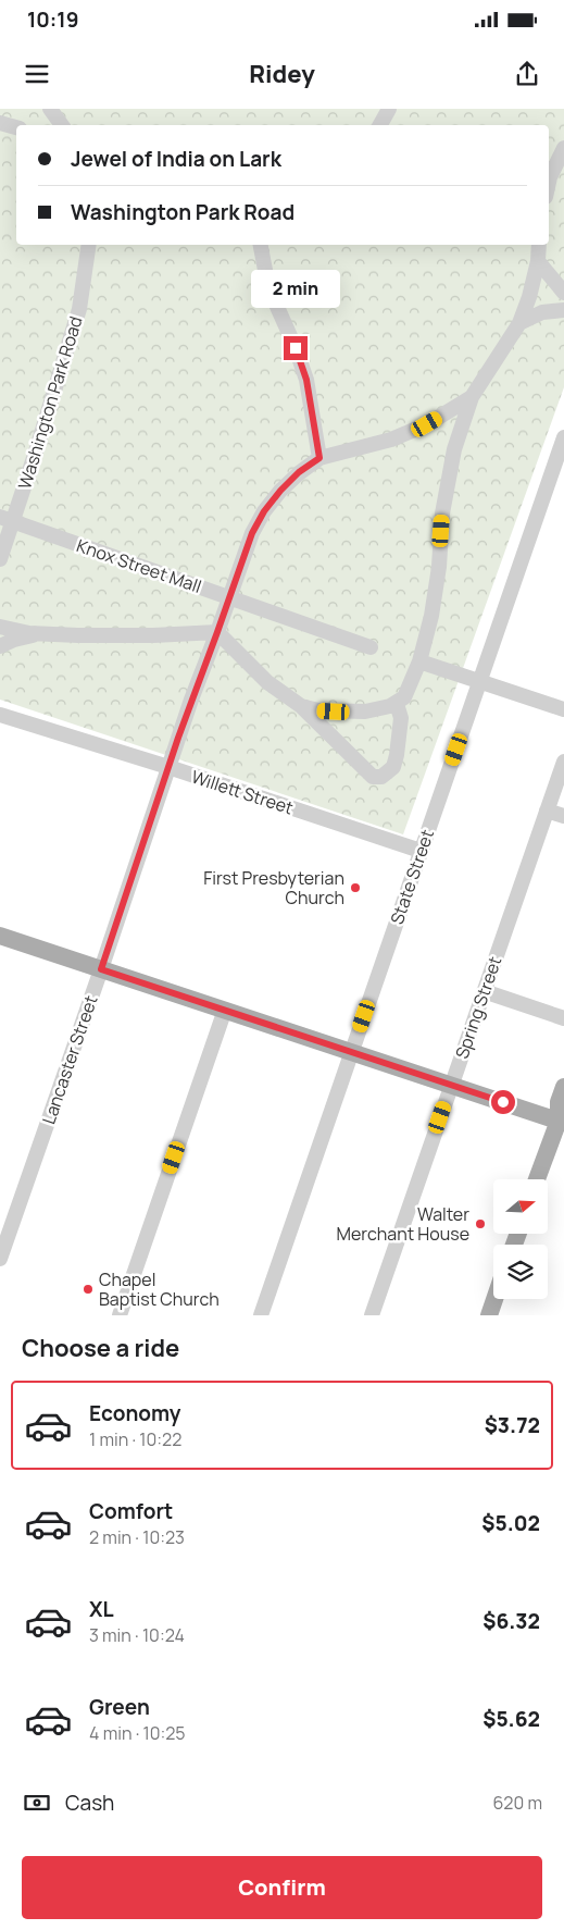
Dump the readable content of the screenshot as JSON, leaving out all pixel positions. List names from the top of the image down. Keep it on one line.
{"streets":{"street":["Washington Park Road","Knox Street Mall","Willett Street","State Street","Spring Street","Lancaster Street"]},"crossings":[["Washington Park Road","Knox Street Mall"],["Willett Street","State Street"],["Willett Street","Lancaster Street"]],"places":["First Presbyterian Church","Walter Merchant House","Chapel Baptist Church"],"north":"right","page":{"status":"10:19","header":"Ridey","banner":["Jewel of India on Lark","Washington Park Road"],"bubble":"2 min","heading":"Choose a ride","list":[{"name":"Economy","note":"1 min · 10:22","value":"$3.72"},{"name":"Comfort","note":"2 min · 10:23","value":"$5.02"},{"name":"XL","note":"3 min · 10:24","value":"$6.32"},{"name":"Green","note":"4 min · 10:25","value":"$5.62"}],"pay":["Cash","620 m"],"buttons":"Confirm"}}
